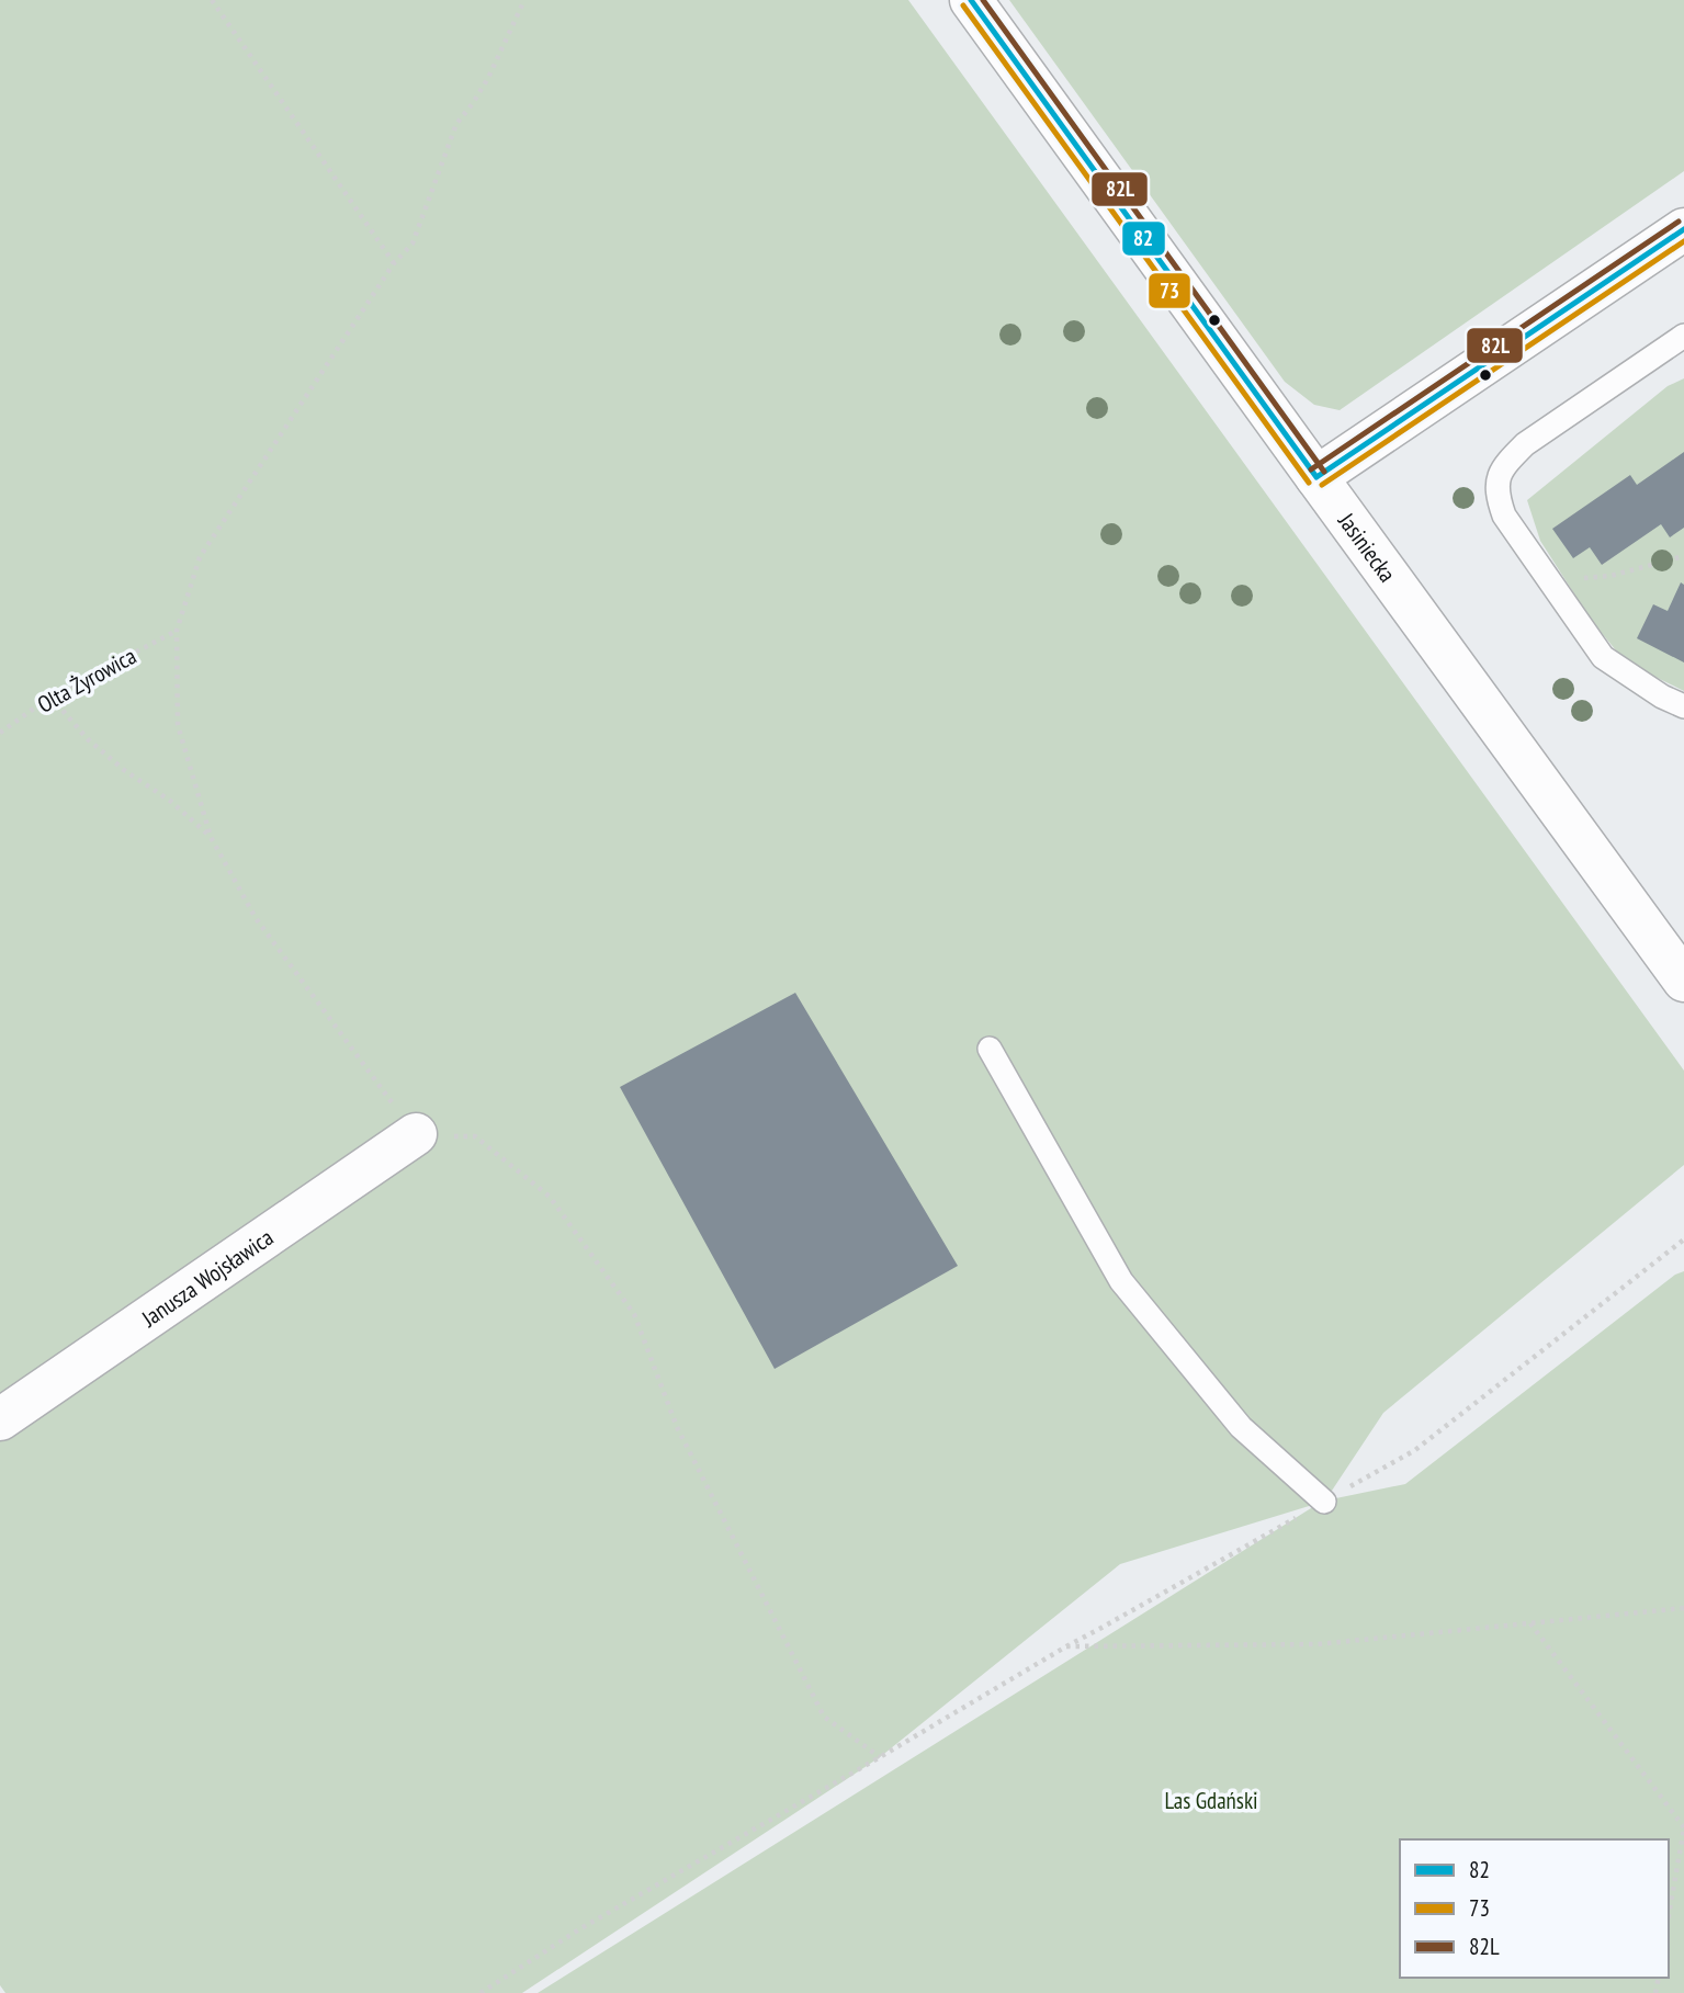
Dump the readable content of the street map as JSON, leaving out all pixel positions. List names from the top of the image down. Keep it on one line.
{"streets":{"street":["Jasiniecka","Janusza Wojsławica"],"path":["Olta Żyrowica"]},"parks":["Las Gdański"],"lines":["transit line 82","transit line 82L","transit line 73"],"legend":["82","73","82L"]}
